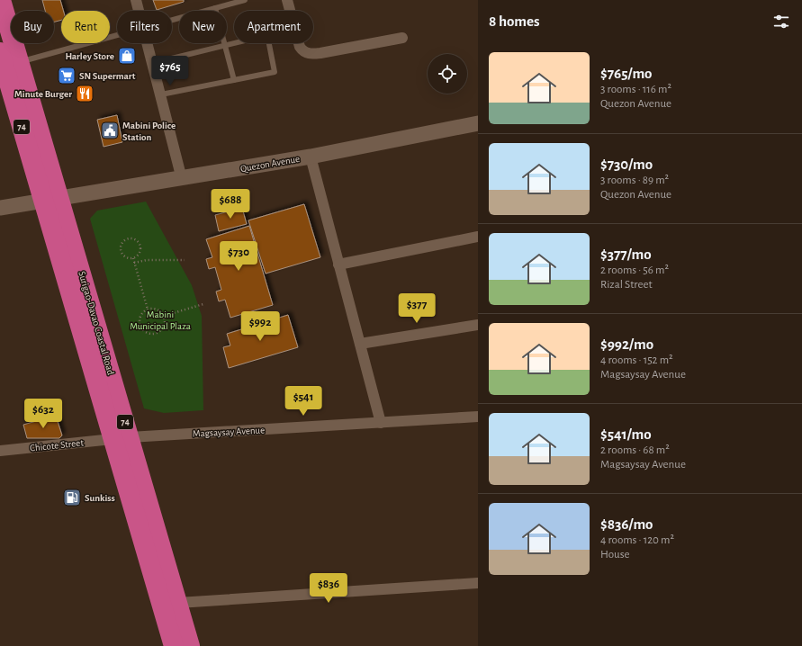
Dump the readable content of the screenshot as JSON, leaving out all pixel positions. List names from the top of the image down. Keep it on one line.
{"streets":{"highway":["74","Surigao-Davao Coastal Road"],"street":["Quezon Avenue","Magsaysay Avenue","Chicote Street"]},"crossings":[["Quezon Avenue","Surigao-Davao Coastal Road"],["Surigao-Davao Coastal Road","Magsaysay Avenue"],["Surigao-Davao Coastal Road","Chicote Street"],["Magsaysay Avenue","Chicote Street"]],"parks":["Mabini Municipal Plaza"],"places":{"shop":["Harley Store"],"supermarket":["SN Supermart"],"restaurant":["Minute Burger"],"public building":["Mabini Police Station"],"fuel station":["Sunkiss"]},"page":{"heading":"8 homes","chip":["Buy","Rent","Filters","New","Apartment"],"list":[{"name":"$765/mo","note":"3 rooms · 116 m² · Quezon Avenue"},{"name":"$730/mo","note":"3 rooms · 89 m² · Quezon Avenue"},{"name":"$377/mo","note":"2 rooms · 56 m² · Rizal Street"},{"name":"$992/mo","note":"4 rooms · 152 m² · Magsaysay Avenue"},{"name":"$541/mo","note":"2 rooms · 68 m² · Magsaysay Avenue"},{"name":"$836/mo","note":"4 rooms · 120 m² · House"}],"price":["$765","$688","$730","$377","$992","$541","$632","$836"]}}
